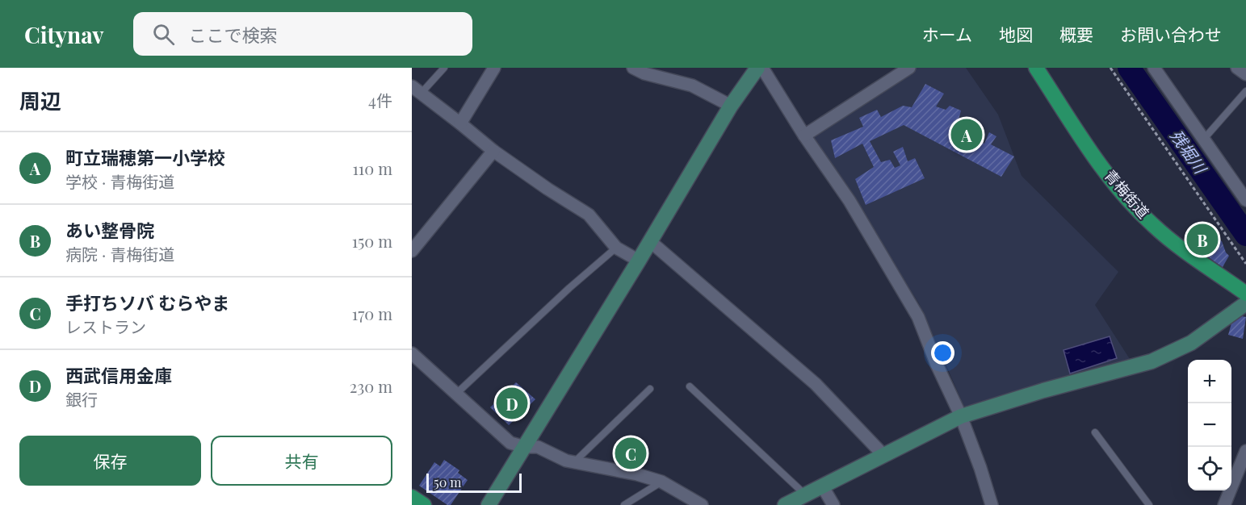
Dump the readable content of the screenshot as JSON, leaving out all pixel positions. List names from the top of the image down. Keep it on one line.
{"streets":{"main road":["青梅街道"]},"water":["残堀川"],"scale_bar":"50 m","page":{"header":"Citynav","search":"ここで検索","nav":["ホーム","地図","概要","お問い合わせ"],"heading":["周辺","4件"],"pins":["A","B","D","C"],"list":[{"mark":"A","name":"町立瑞穂第一小学校","note":"学校 · 青梅街道","value":"110 m"},{"mark":"B","name":"あい整骨院","note":"病院 · 青梅街道","value":"150 m"},{"mark":"C","name":"手打ちソバ むらやま","note":"レストラン","value":"170 m"},{"mark":"D","name":"西武信用金庫","note":"銀行","value":"230 m"}],"map_buttons":["+","−"],"buttons":["保存","共有"],"scale":"50 m"}}
